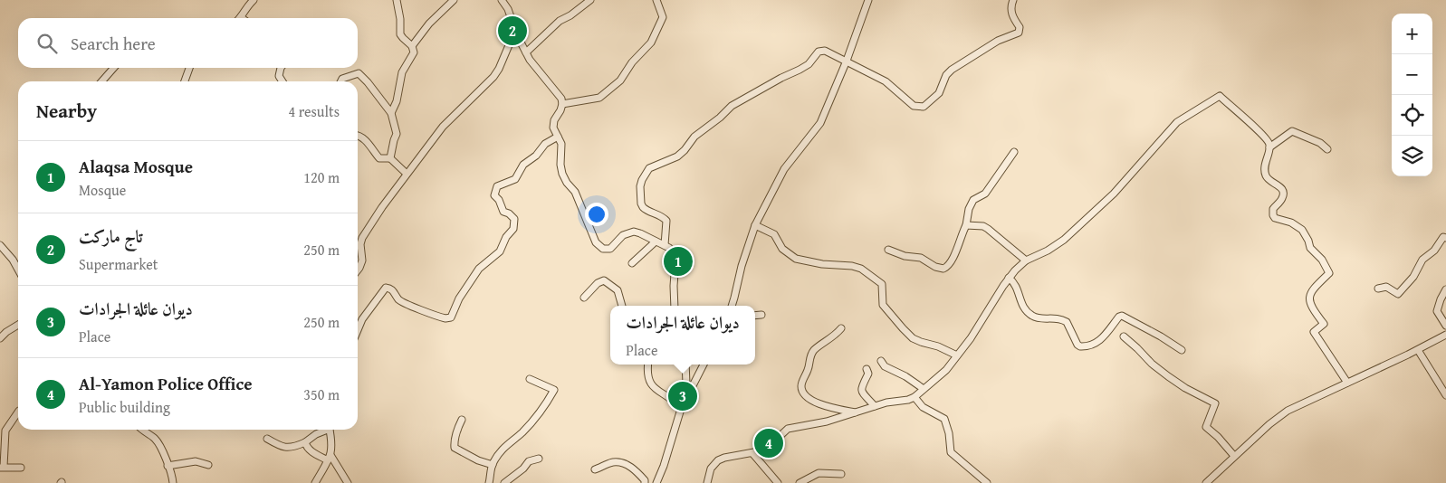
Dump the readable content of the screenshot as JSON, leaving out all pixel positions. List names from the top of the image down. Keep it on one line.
{"page":{"map_buttons":["+","−"],"pins":["2","1","3","4"],"search":"Search here","heading":["Nearby","4 results"],"list":[{"mark":"1","name":"Alaqsa Mosque","note":"Mosque","value":"120 m"},{"mark":"2","name":"تاج ماركت","note":"Supermarket","value":"250 m"},{"mark":"3","name":"ديوان عائلة الجرادات","note":"Place","value":"250 m"},{"mark":"4","name":"Al-Yamon Police Office","note":"Public building","value":"350 m"}],"popup":["ديوان عائلة الجرادات","Place"]}}
